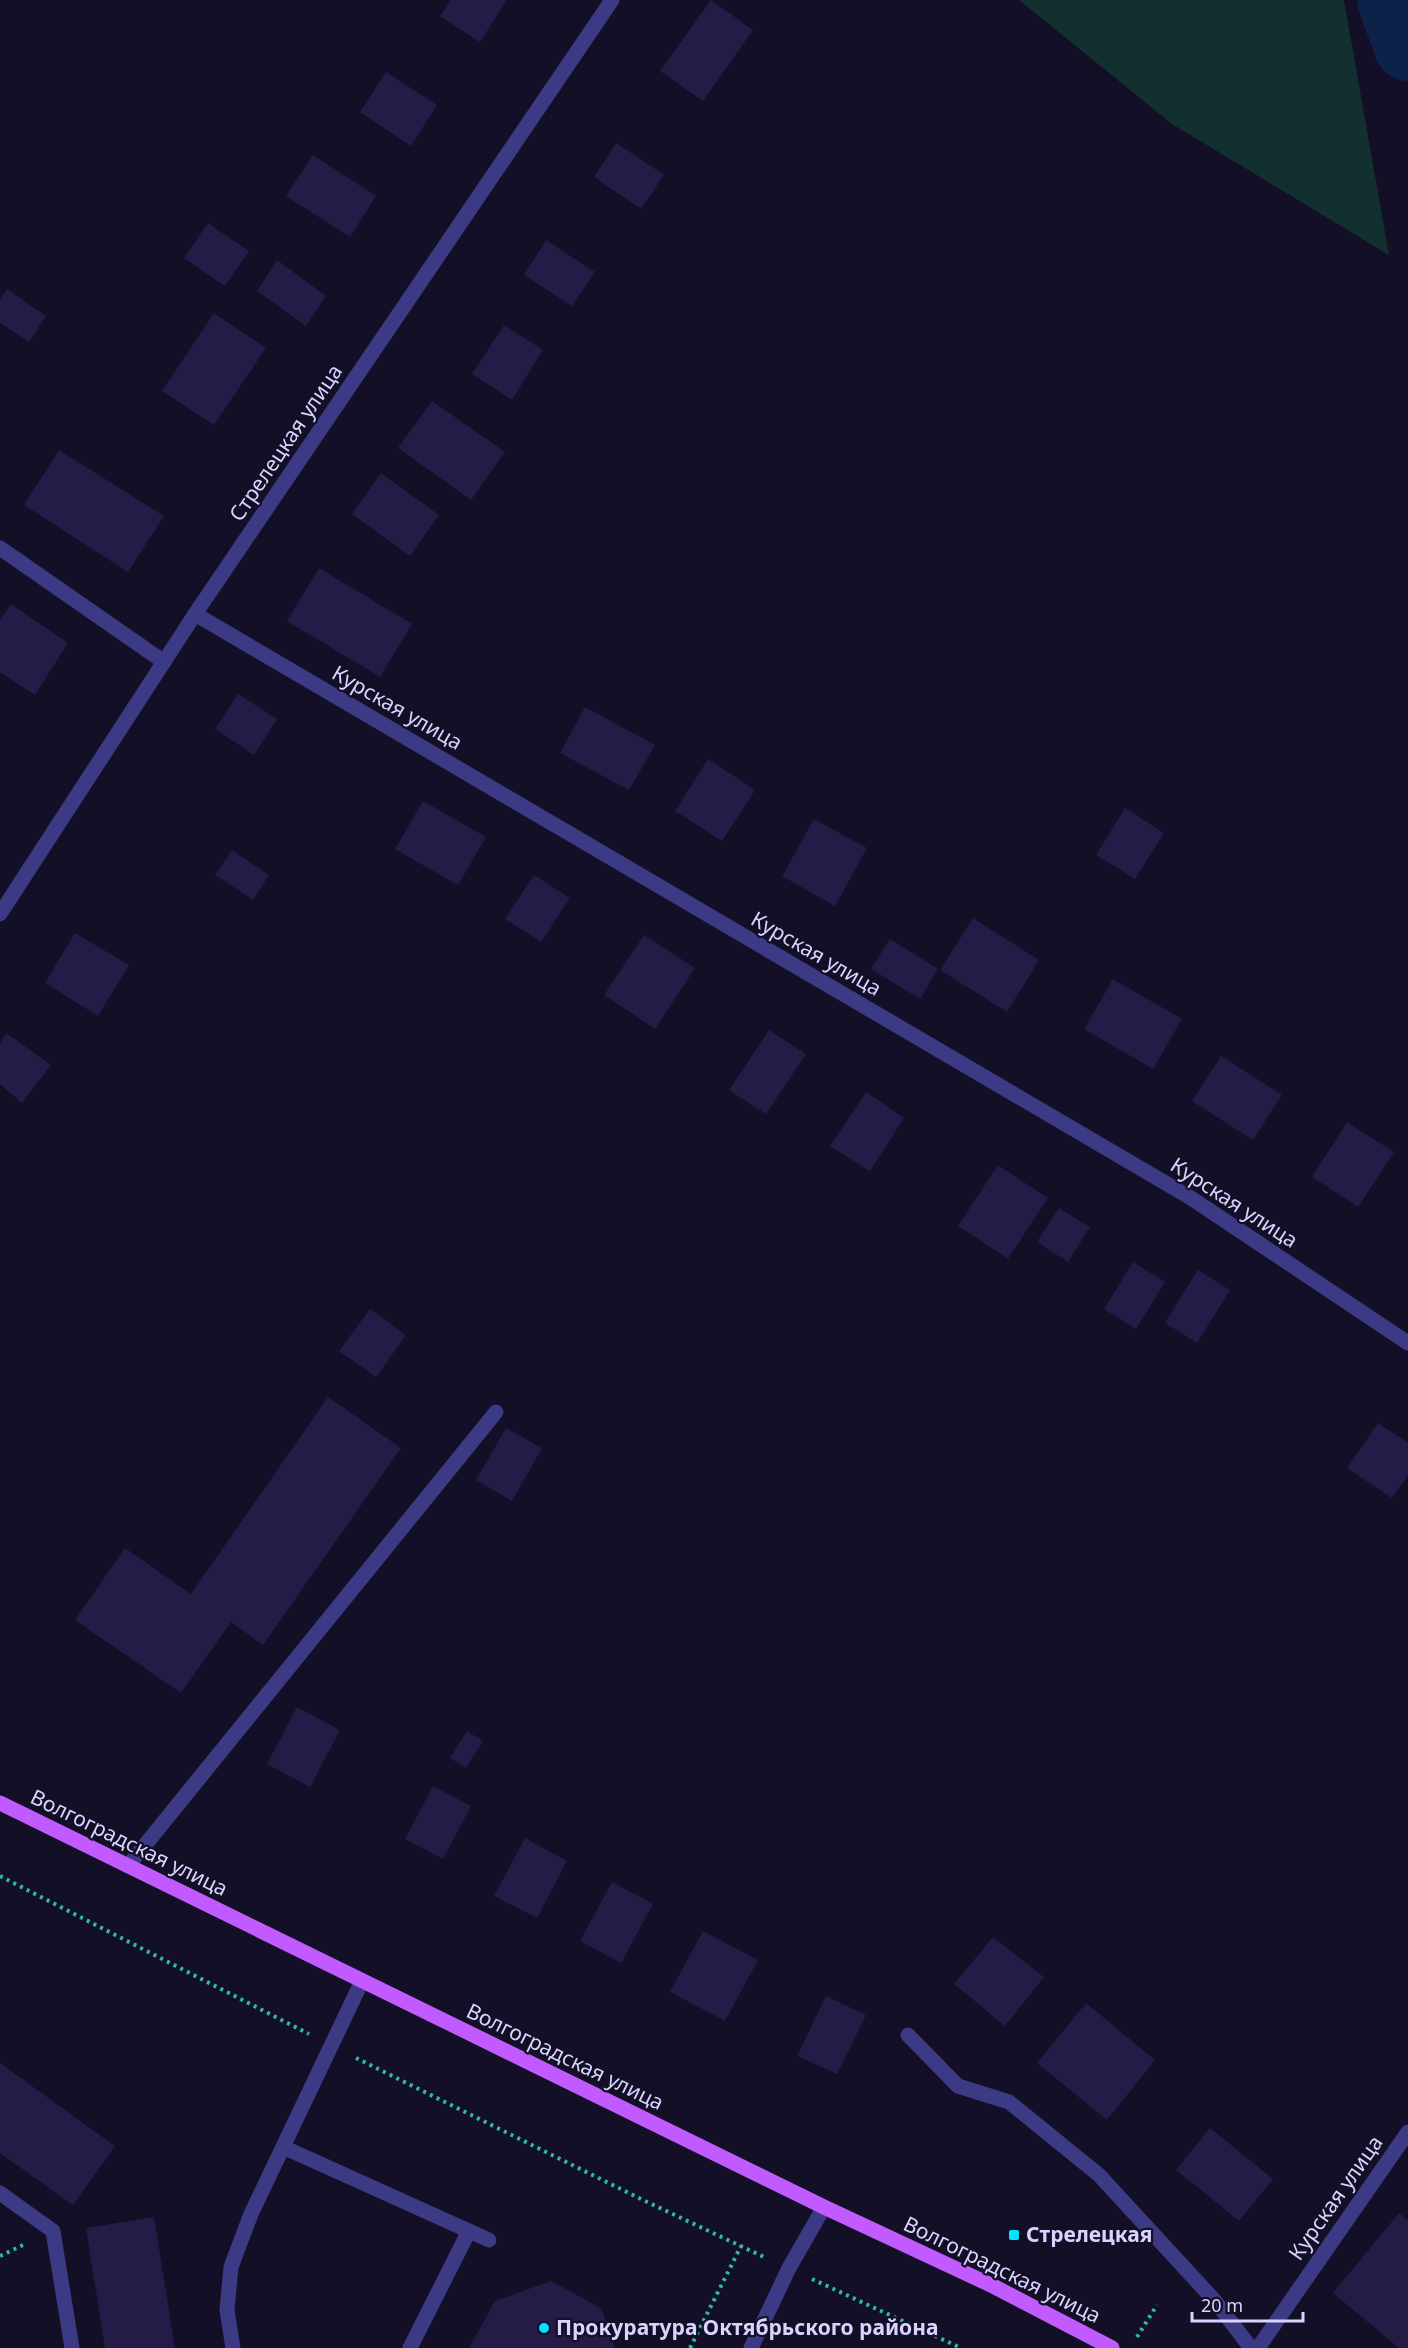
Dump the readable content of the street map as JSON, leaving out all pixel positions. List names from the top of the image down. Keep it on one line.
{"streets":{"main road":["Волгоградская улица"],"street":["Стрелецкая улица","Курская улица"]},"crossings":[["Стрелецкая улица","Курская улица"]],"places":{"transit":["Стрелецкая"],"other":["Прокуратура Октябрьского района"]},"scale_bar":"20 m"}
